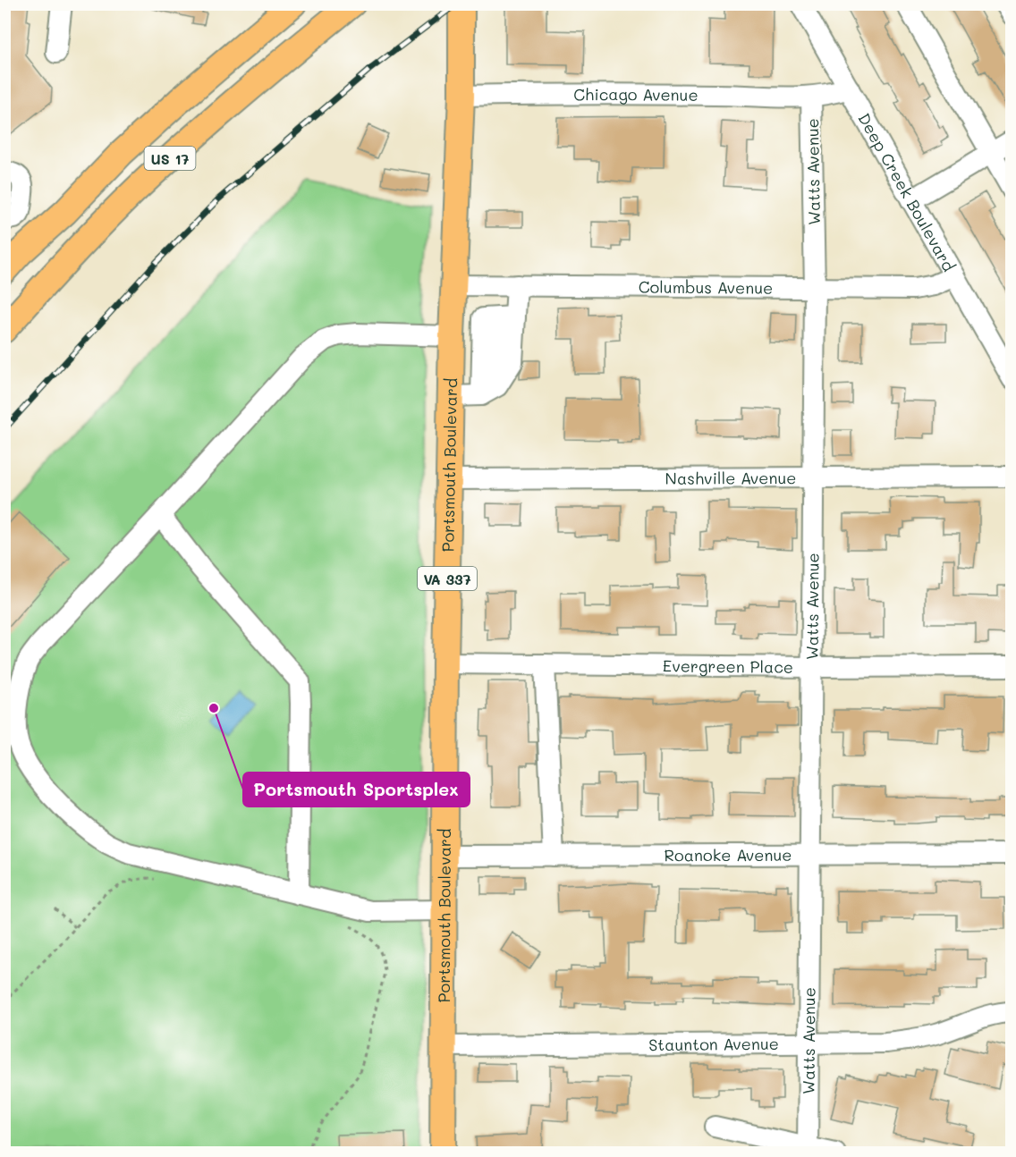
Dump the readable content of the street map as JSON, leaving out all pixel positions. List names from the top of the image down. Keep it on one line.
{"streets":{"main road":["US 17","Portsmouth Boulevard","VA 337"],"street":["Chicago Avenue","Watts Avenue","Deep Creek Boulevard","Columbus Avenue","Nashville Avenue","Evergreen Place","Roanoke Avenue","Staunton Avenue"]},"crossings":[["Chicago Avenue","Watts Avenue"],["Chicago Avenue","Portsmouth Boulevard"],["Watts Avenue","Deep Creek Boulevard"],["Watts Avenue","Columbus Avenue"],["Watts Avenue","Nashville Avenue"],["Watts Avenue","Evergreen Place"],["Watts Avenue","Roanoke Avenue"],["Watts Avenue","Staunton Avenue"],["Deep Creek Boulevard","Columbus Avenue"],["Columbus Avenue","Portsmouth Boulevard"],["Portsmouth Boulevard","Nashville Avenue"],["Portsmouth Boulevard","Evergreen Place"],["Portsmouth Boulevard","Roanoke Avenue"],["Portsmouth Boulevard","Staunton Avenue"]],"places":["Portsmouth Sportsplex"]}
